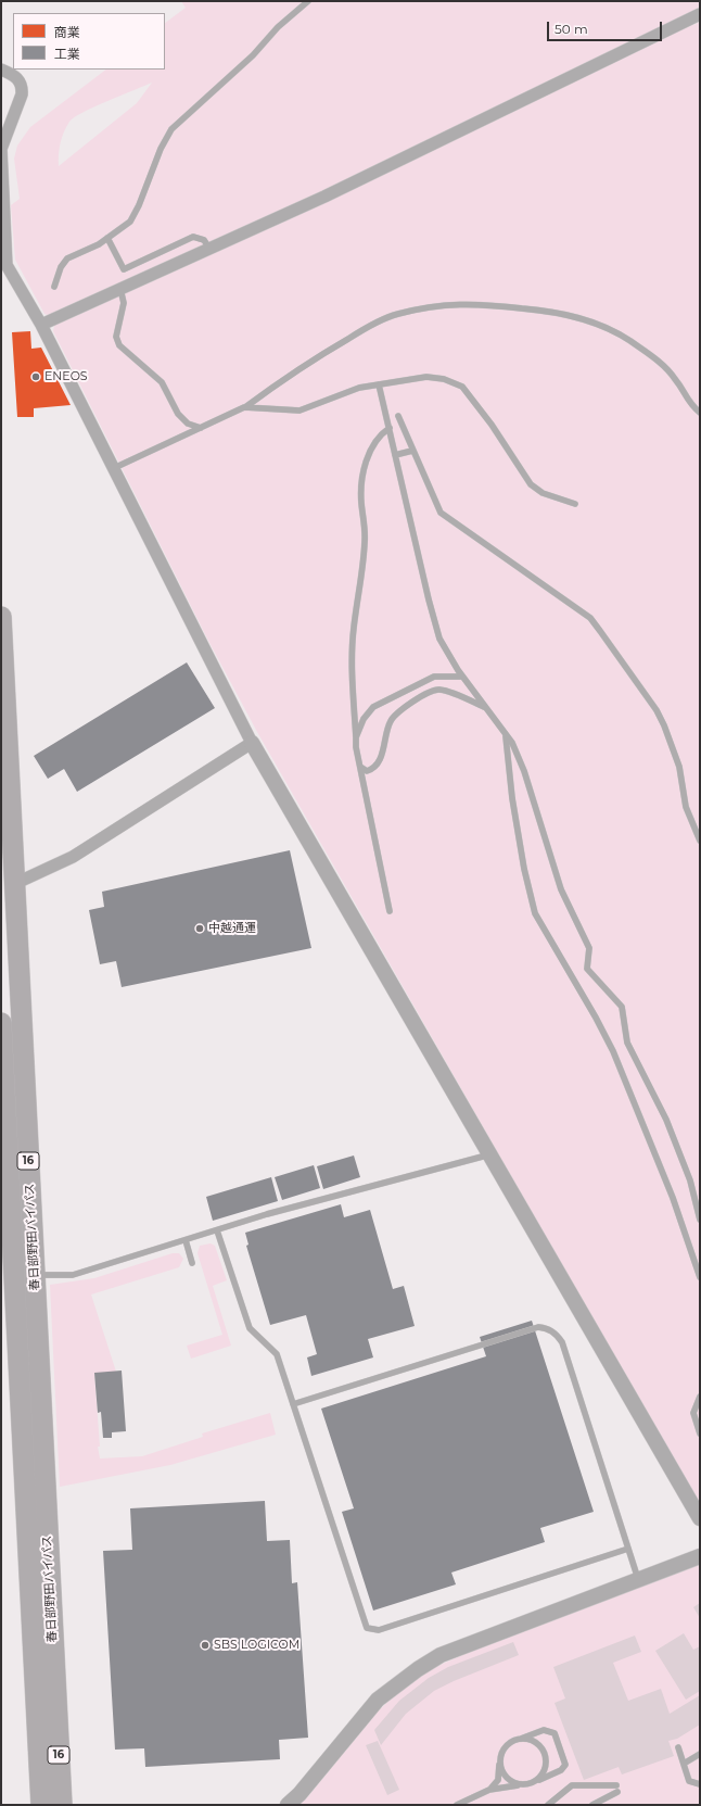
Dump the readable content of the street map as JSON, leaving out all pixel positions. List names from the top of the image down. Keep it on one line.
{"streets":{"highway":["16","春日部野田バイパス"]},"places":["ENEOS","中越通運","SBS LOGICOM"],"legend":["商業","工業"],"scale_bar":"50 m"}
